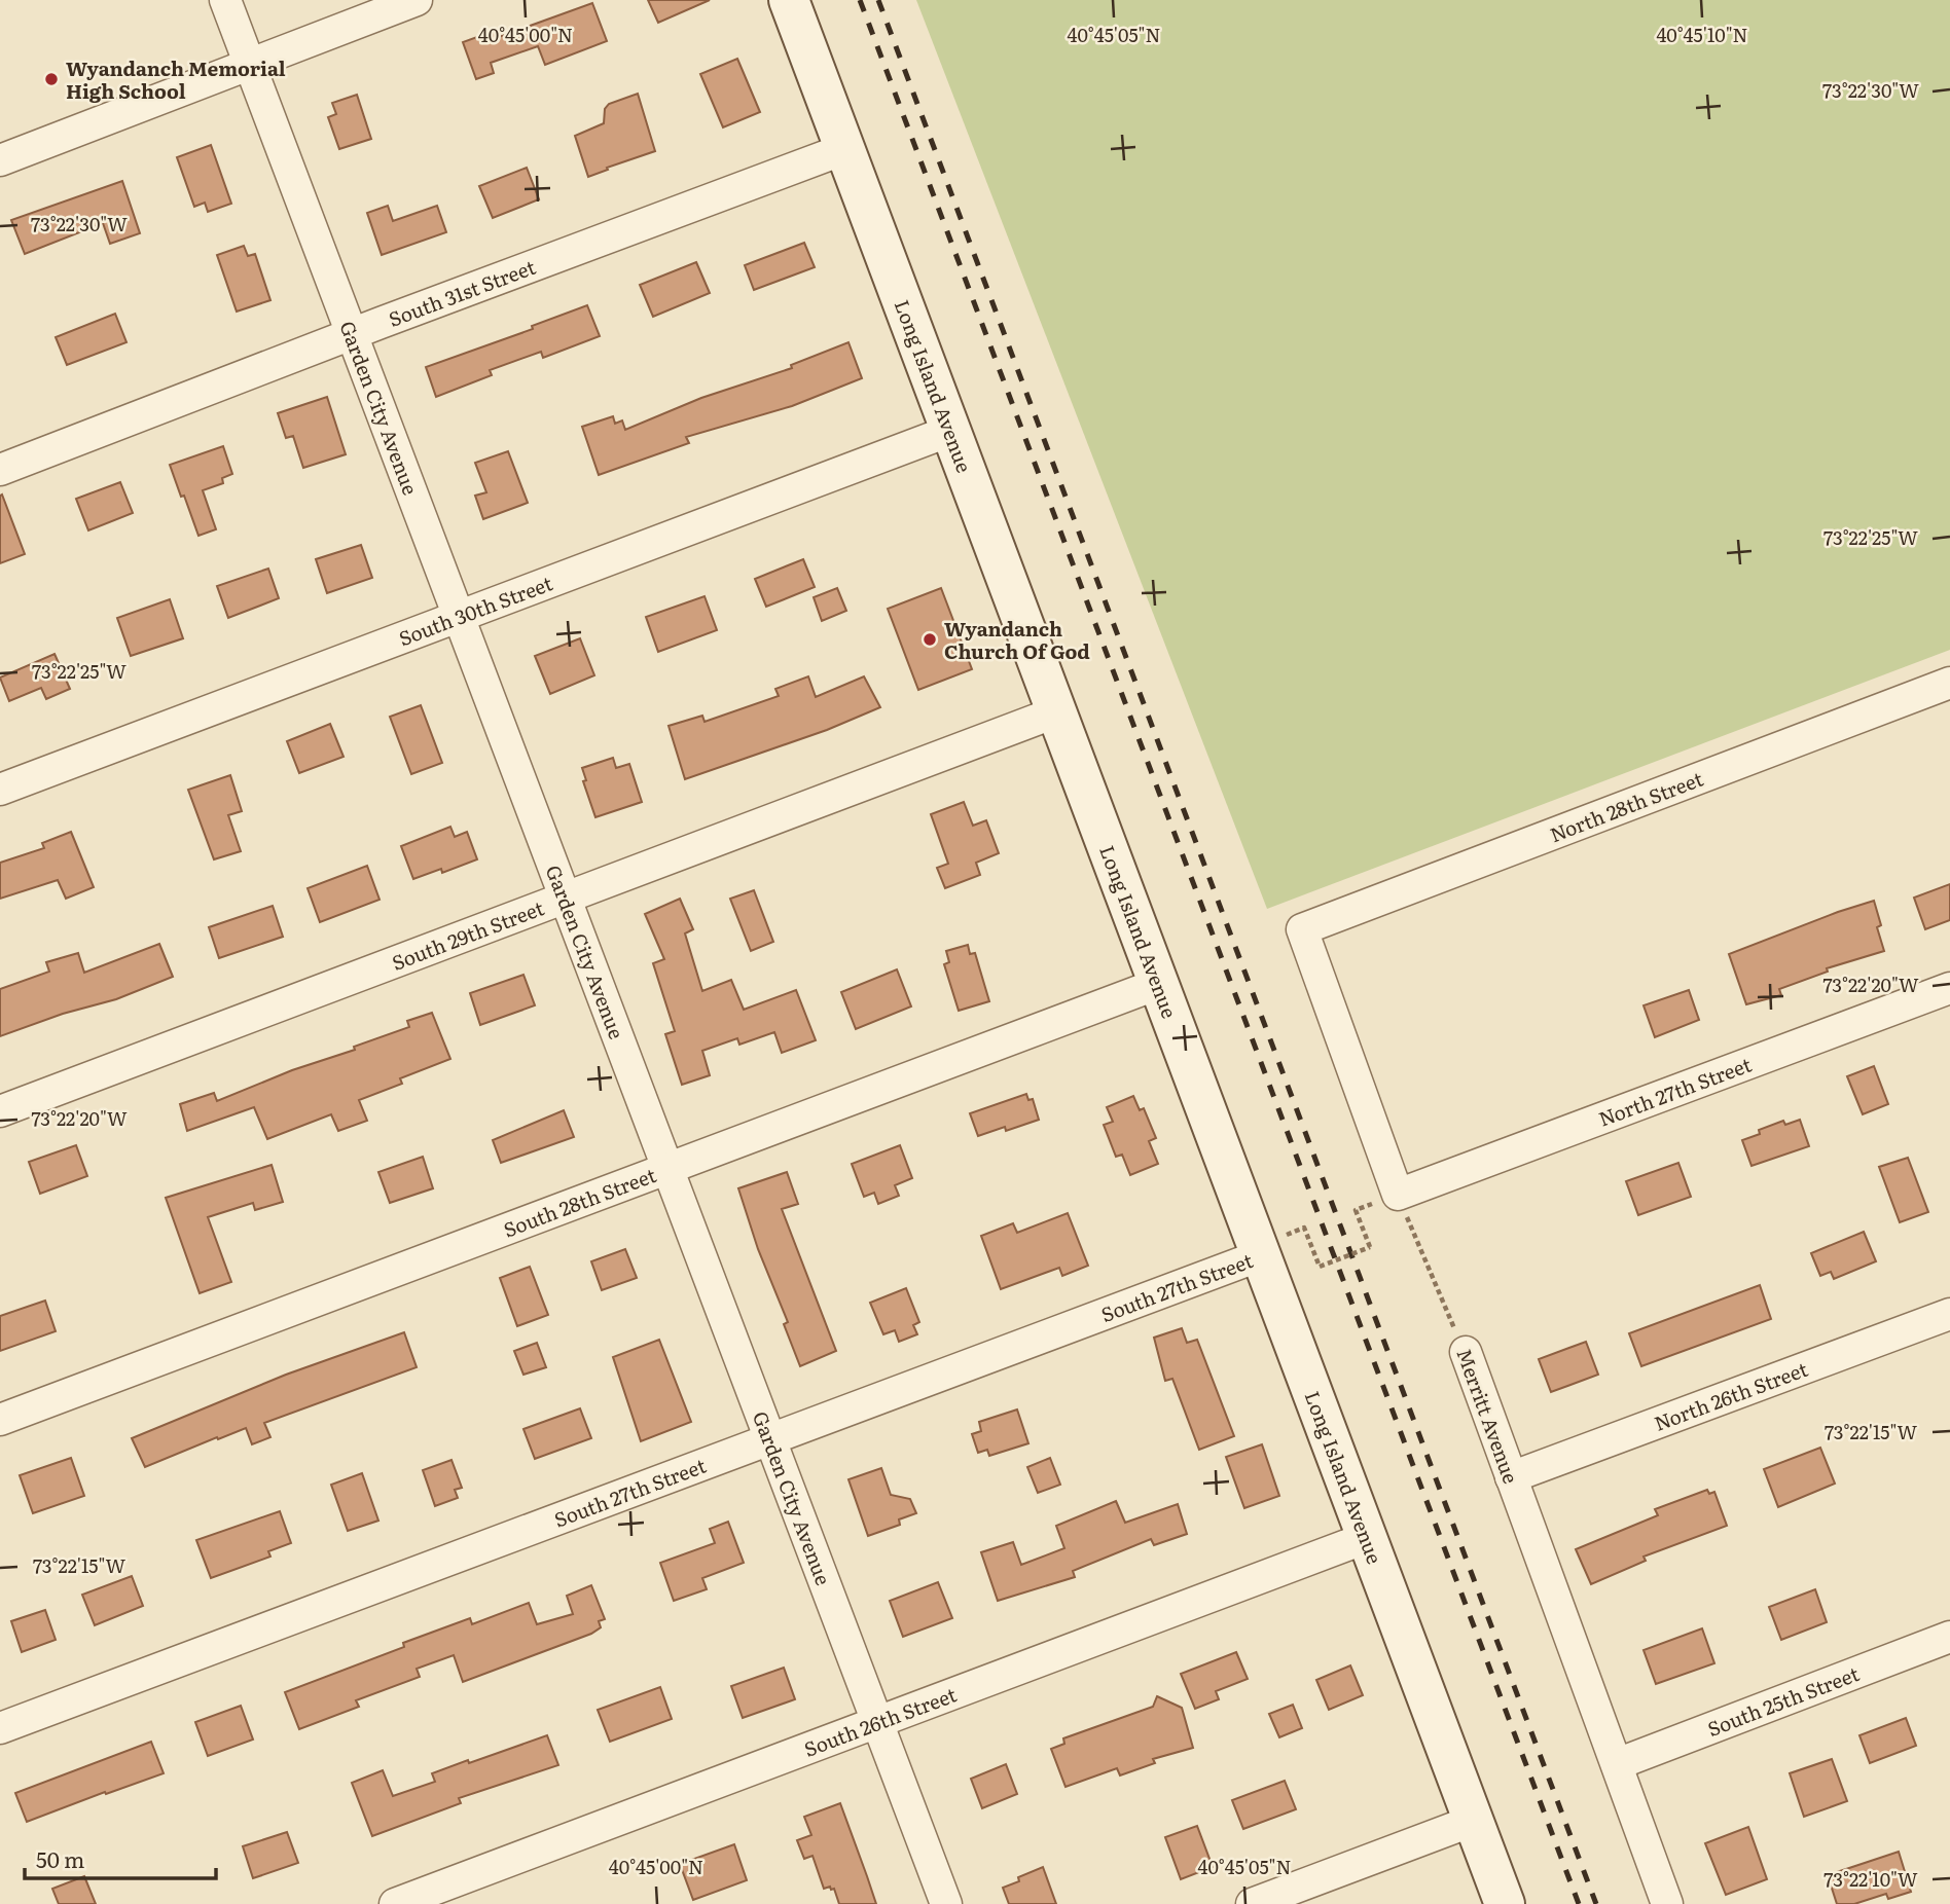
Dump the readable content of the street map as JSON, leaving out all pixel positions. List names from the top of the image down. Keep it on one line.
{"streets":{"street":["South 31st Street","Long Island Avenue","Garden City Avenue","South 30th Street","North 28th Street","South 29th Street","North 27th Street","South 28th Street","South 27th Street","North 26th Street","Merritt Avenue","South 25th Street","South 26th Street"]},"crossings":[["South 31st Street","Long Island Avenue"],["South 31st Street","Garden City Avenue"],["Long Island Avenue","South 30th Street"],["Long Island Avenue","South 29th Street"],["Long Island Avenue","South 28th Street"],["Long Island Avenue","South 27th Street"],["Long Island Avenue","South 26th Street"],["Garden City Avenue","South 30th Street"],["Garden City Avenue","South 29th Street"],["Garden City Avenue","South 28th Street"],["Garden City Avenue","South 27th Street"],["Garden City Avenue","South 26th Street"],["North 28th Street","North 27th Street"],["North 28th Street","Merritt Avenue"],["North 27th Street","Merritt Avenue"],["North 26th Street","Merritt Avenue"],["Merritt Avenue","South 25th Street"]],"places":["Wyandanch Memorial High School","Wyandanch Church Of God"],"scale_bar":"50 m","coordinates":["40°45'00\"N","40°45'05\"N","40°45'10\"N","73°22'30\"W","73°22'25\"W","73°22'20\"W","73°22'15\"W","73°22'10\"W"]}
